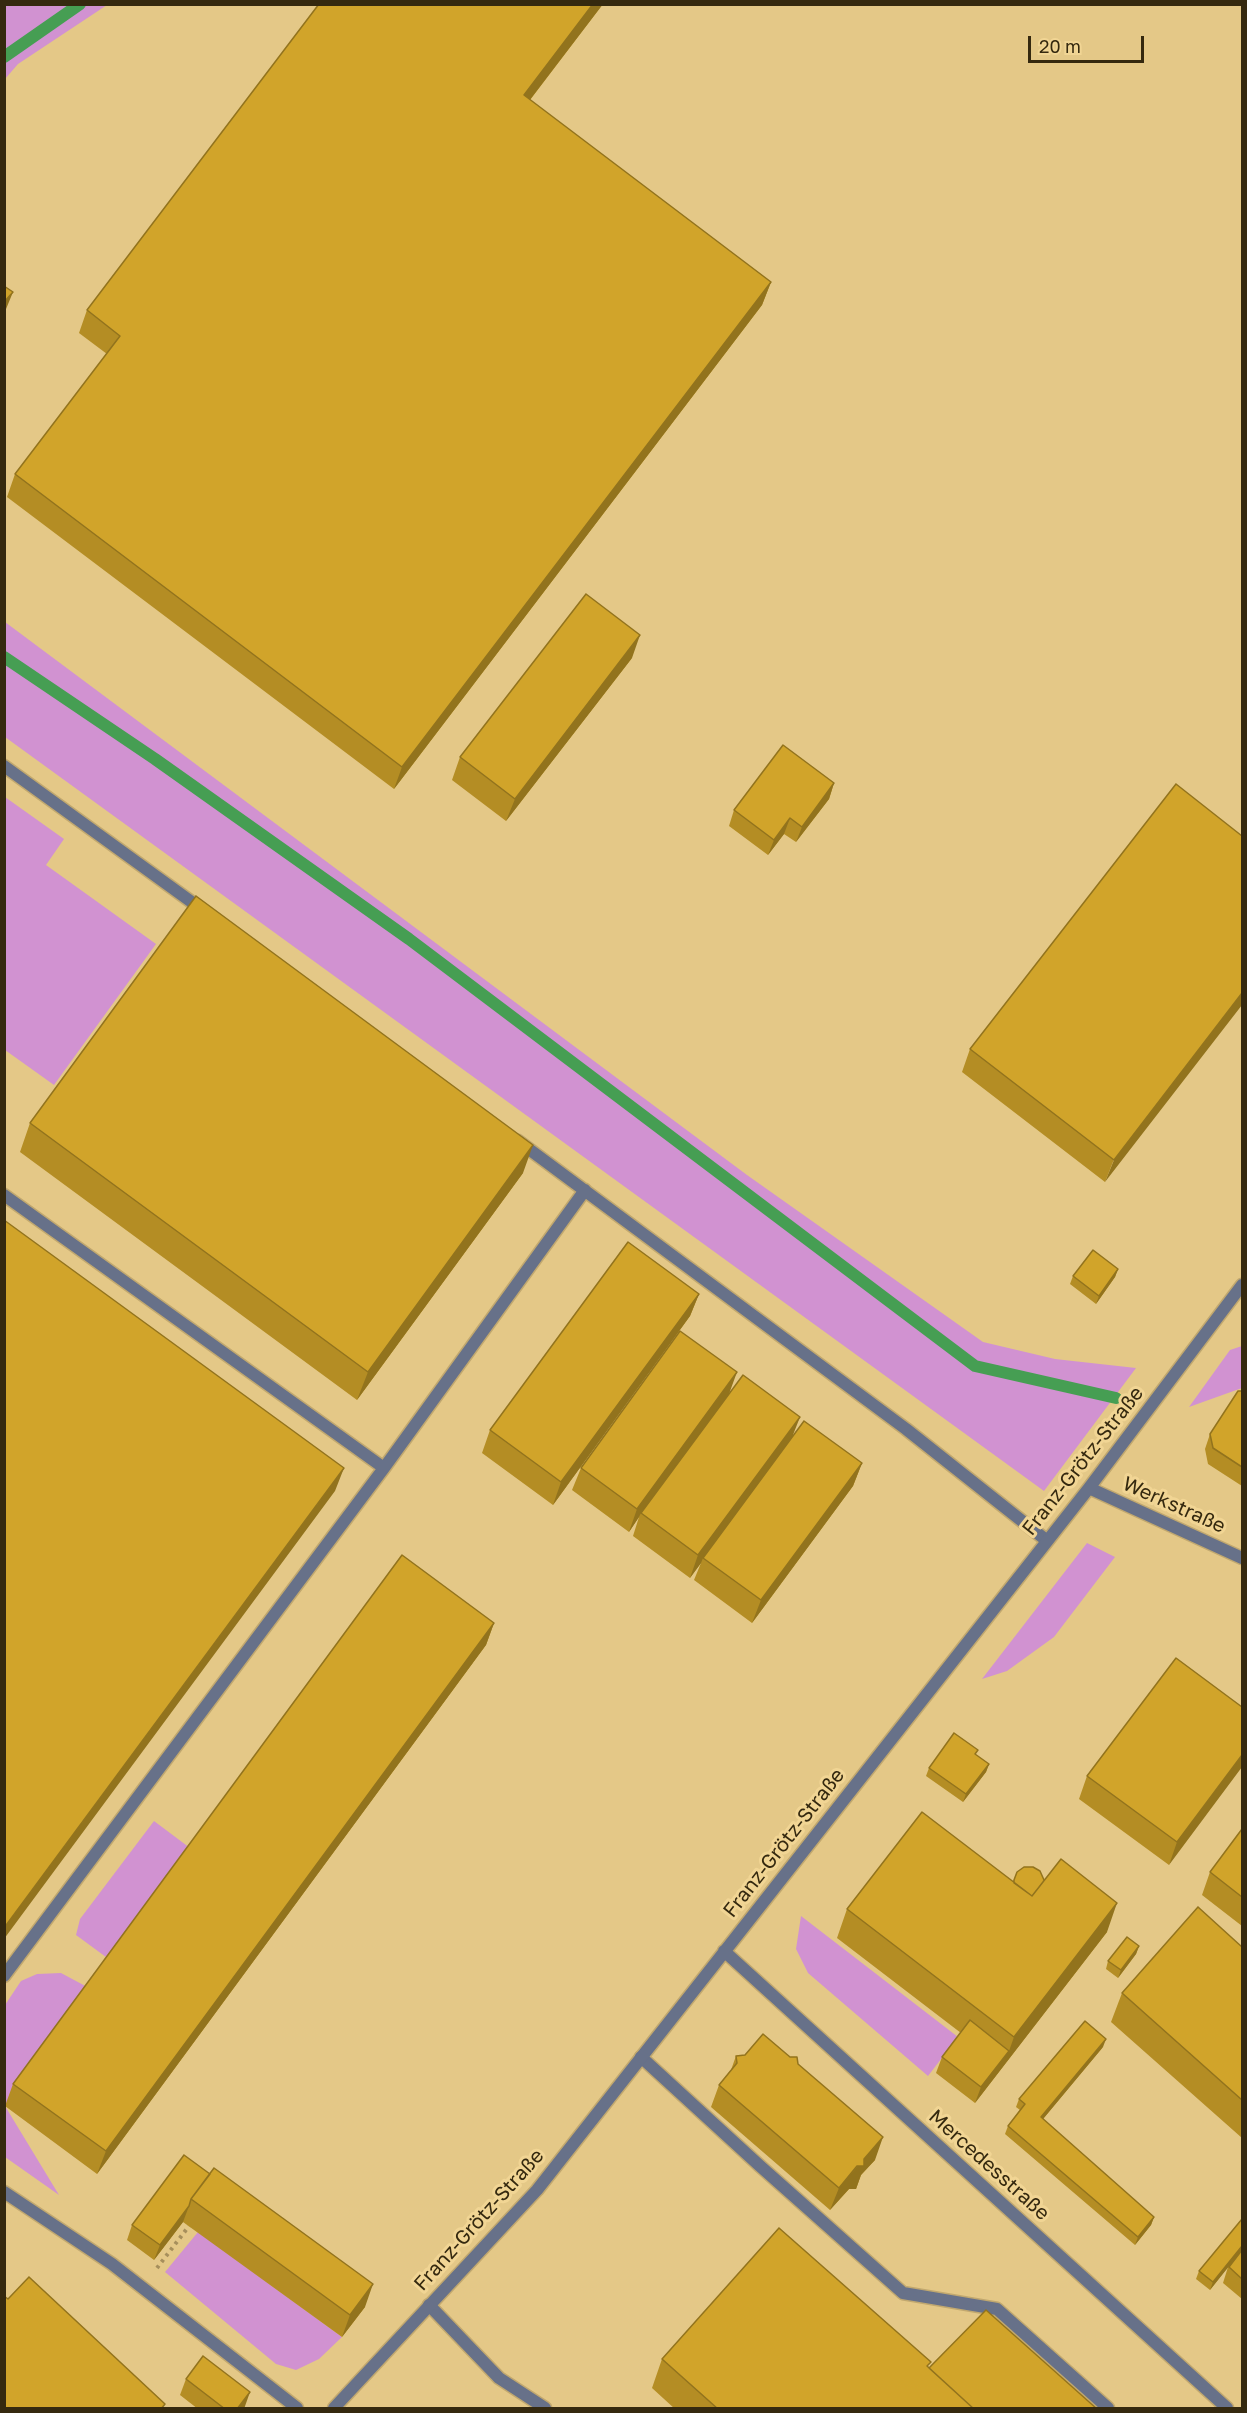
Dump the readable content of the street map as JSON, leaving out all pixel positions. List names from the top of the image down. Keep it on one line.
{"streets":{"street":["Franz-Grötz-Straße","Werkstraße","Mercedesstraße"]},"crossings":[["Franz-Grötz-Straße","Werkstraße"],["Franz-Grötz-Straße","Mercedesstraße"]],"scale_bar":"20 m"}
